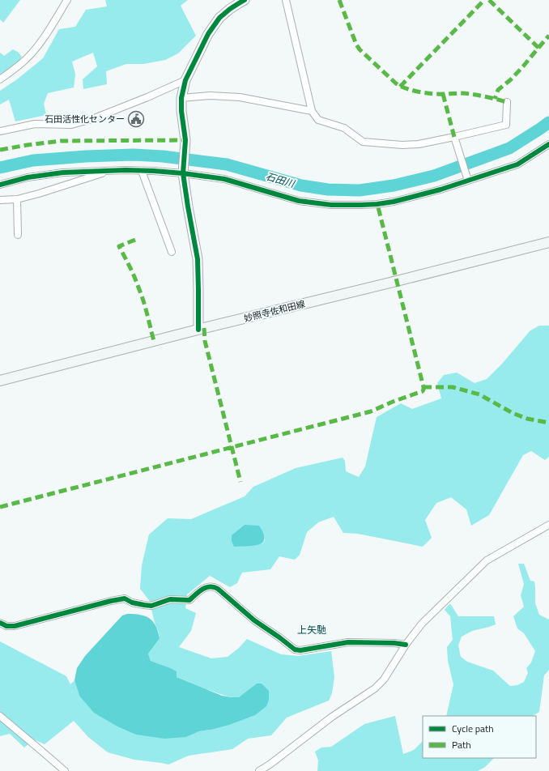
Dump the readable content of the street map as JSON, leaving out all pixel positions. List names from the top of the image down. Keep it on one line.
{"streets":{"main road":["妙照寺佐和田線"]},"districts":["上矢馳"],"water":["石田川"],"places":{"public building":["石田活性化センター"]},"legend":["Cycle path","Path"]}
